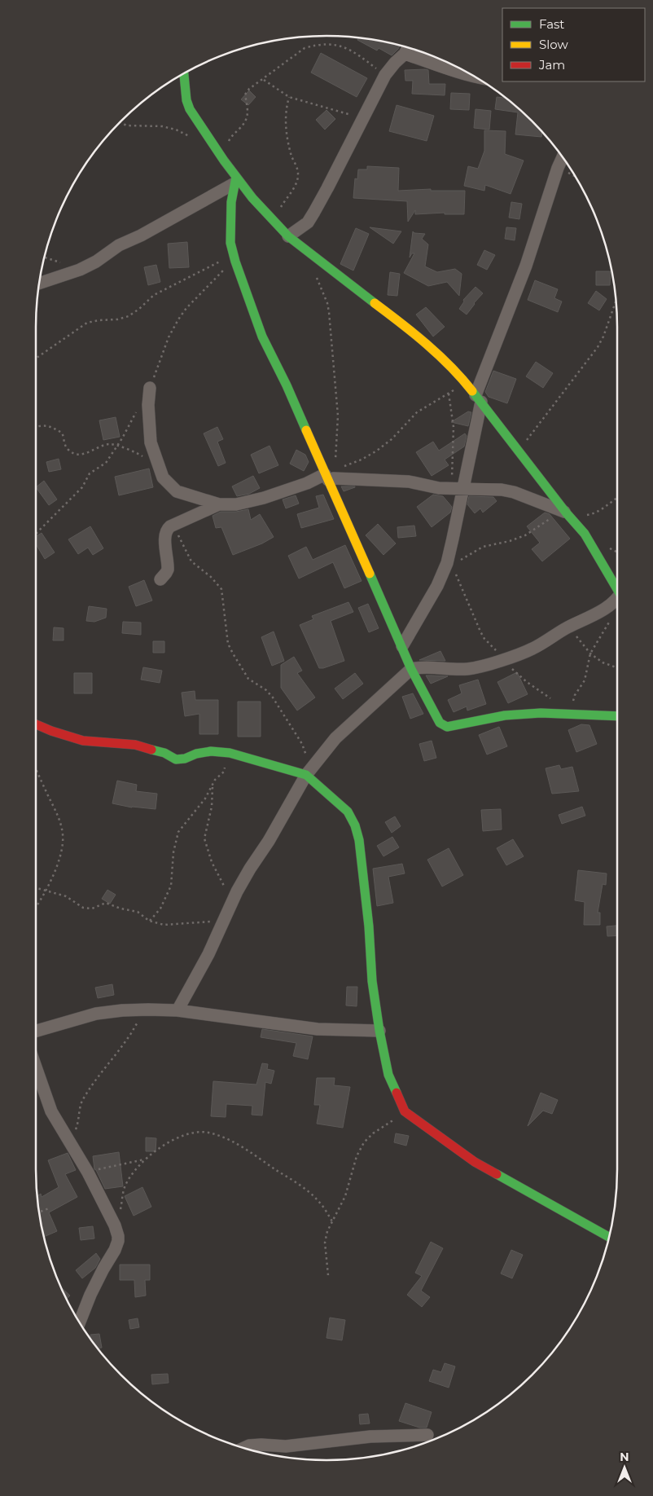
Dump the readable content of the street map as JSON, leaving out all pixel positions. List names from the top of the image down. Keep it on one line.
{"legend":["Fast","Slow","Jam"],"north":"top"}
